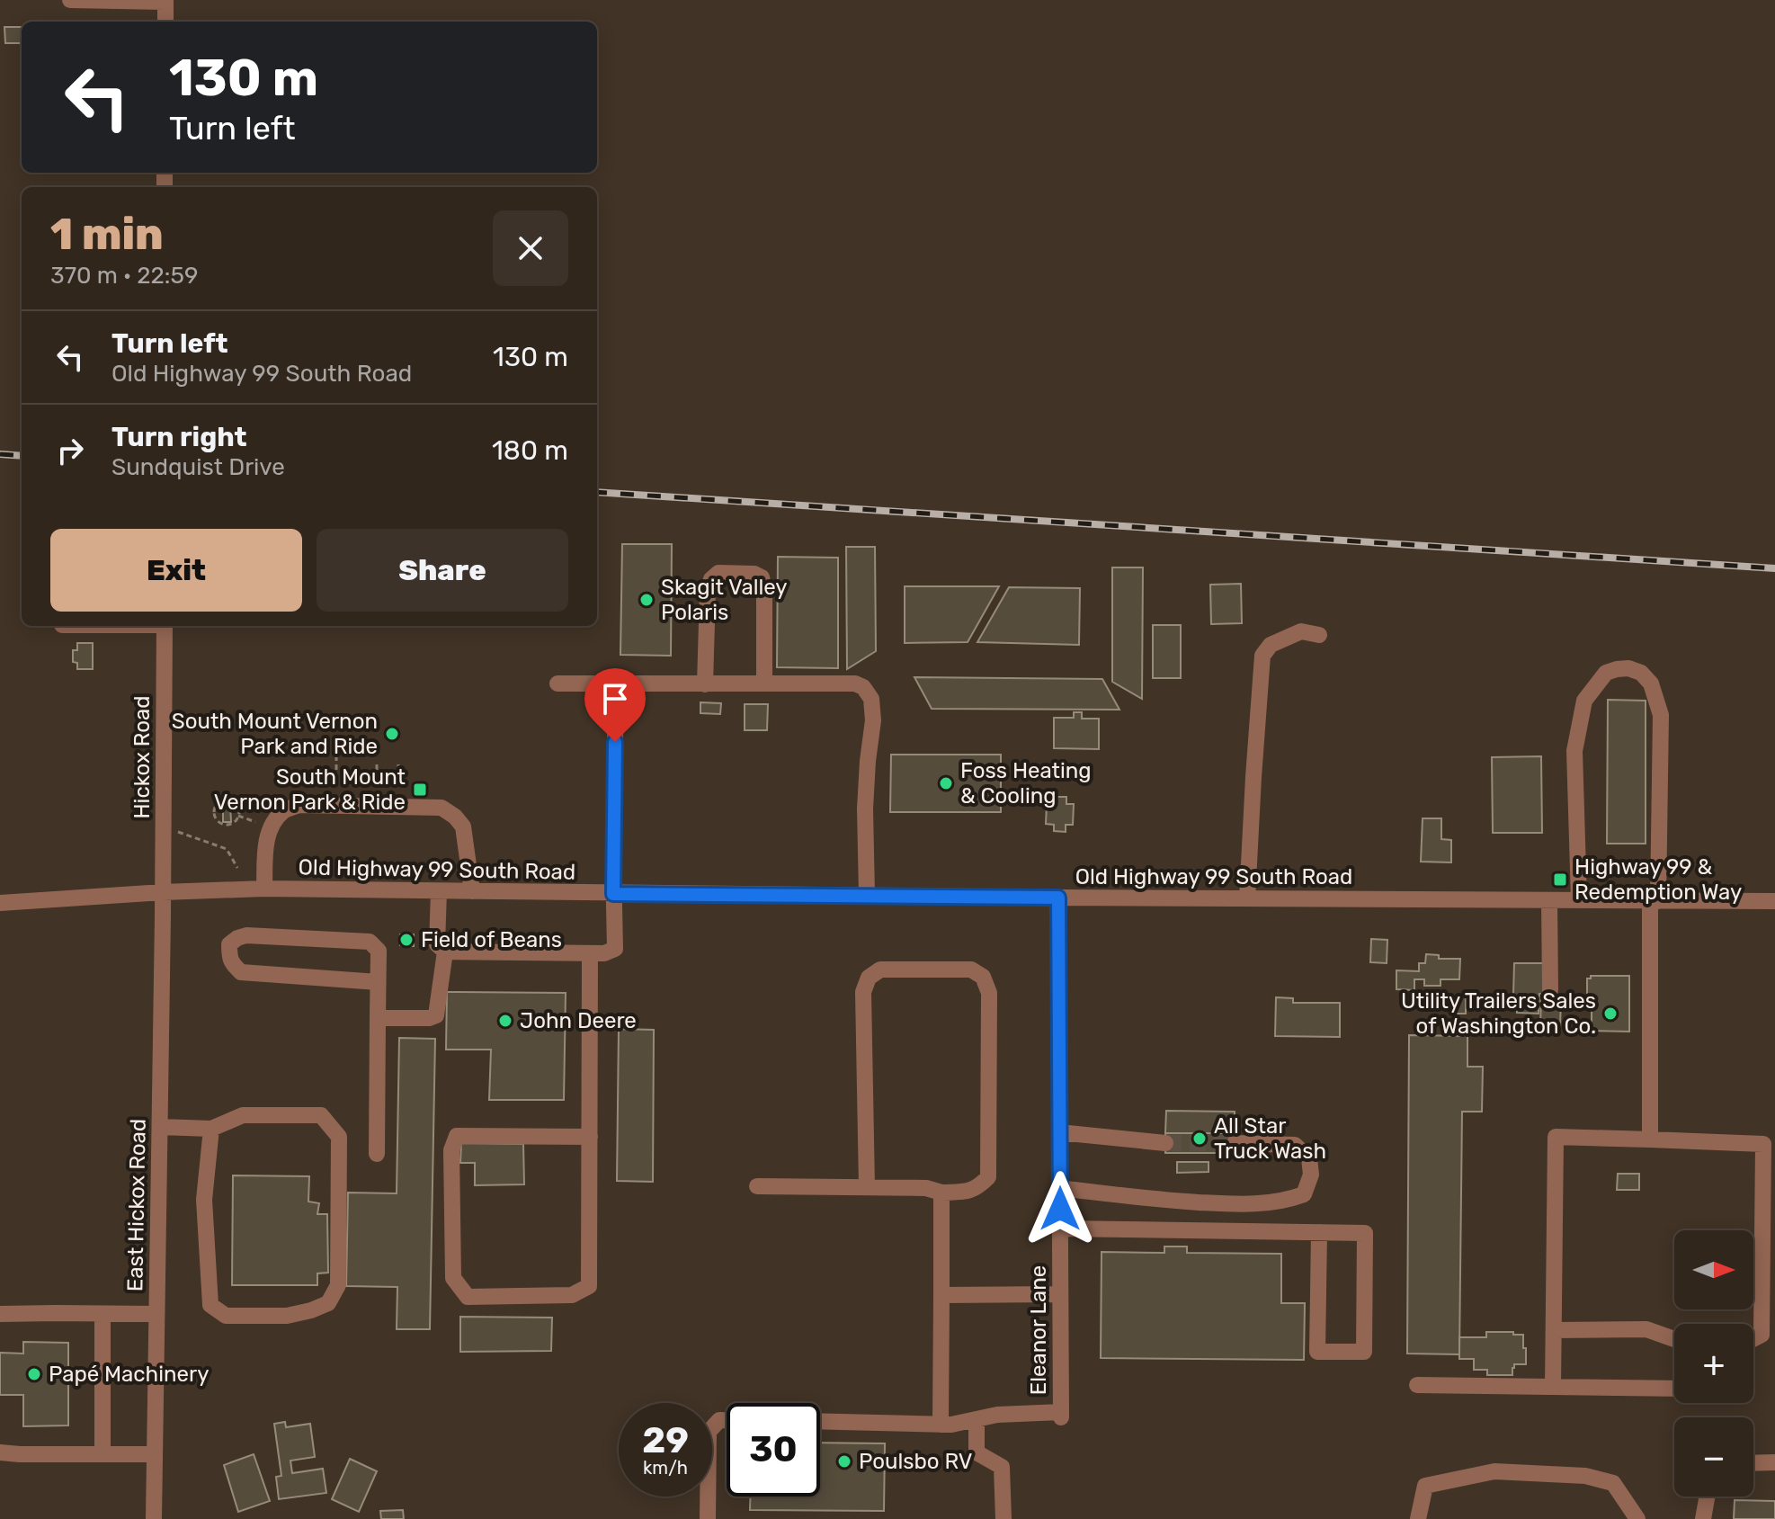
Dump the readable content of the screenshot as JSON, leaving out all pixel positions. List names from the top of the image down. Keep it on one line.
{"streets":{"street":["Hickox Road","Old Highway 99 South Road","East Hickox Road","Eleanor Lane"]},"crossings":[["Hickox Road","Old Highway 99 South Road"],["Hickox Road","East Hickox Road"],["Old Highway 99 South Road","East Hickox Road"],["Old Highway 99 South Road","Eleanor Lane"]],"places":{"other":["Skagit Valley Polaris","South Mount Vernon Park and Ride","Foss Heating & Cooling","Field of Beans","Utility Trailers Sales of Washington Co.","John Deere","All Star Truck Wash","Papé Machinery","Poulsbo RV"],"transit":["South Mount Vernon Park & Ride","Highway 99 & Redemption Way"]},"north":"right","page":{"turn":["130 m","Turn left"],"heading":["1 min","370 m · 22:59"],"list":[{"name":"Turn left","note":"Old Highway 99 South Road","value":"130 m"},{"name":"Turn right","note":"Sundquist Drive","value":"180 m"}],"buttons":["Exit","Share"],"map_buttons":["+","−"],"speed":"29 km/h","limit":"30"}}
